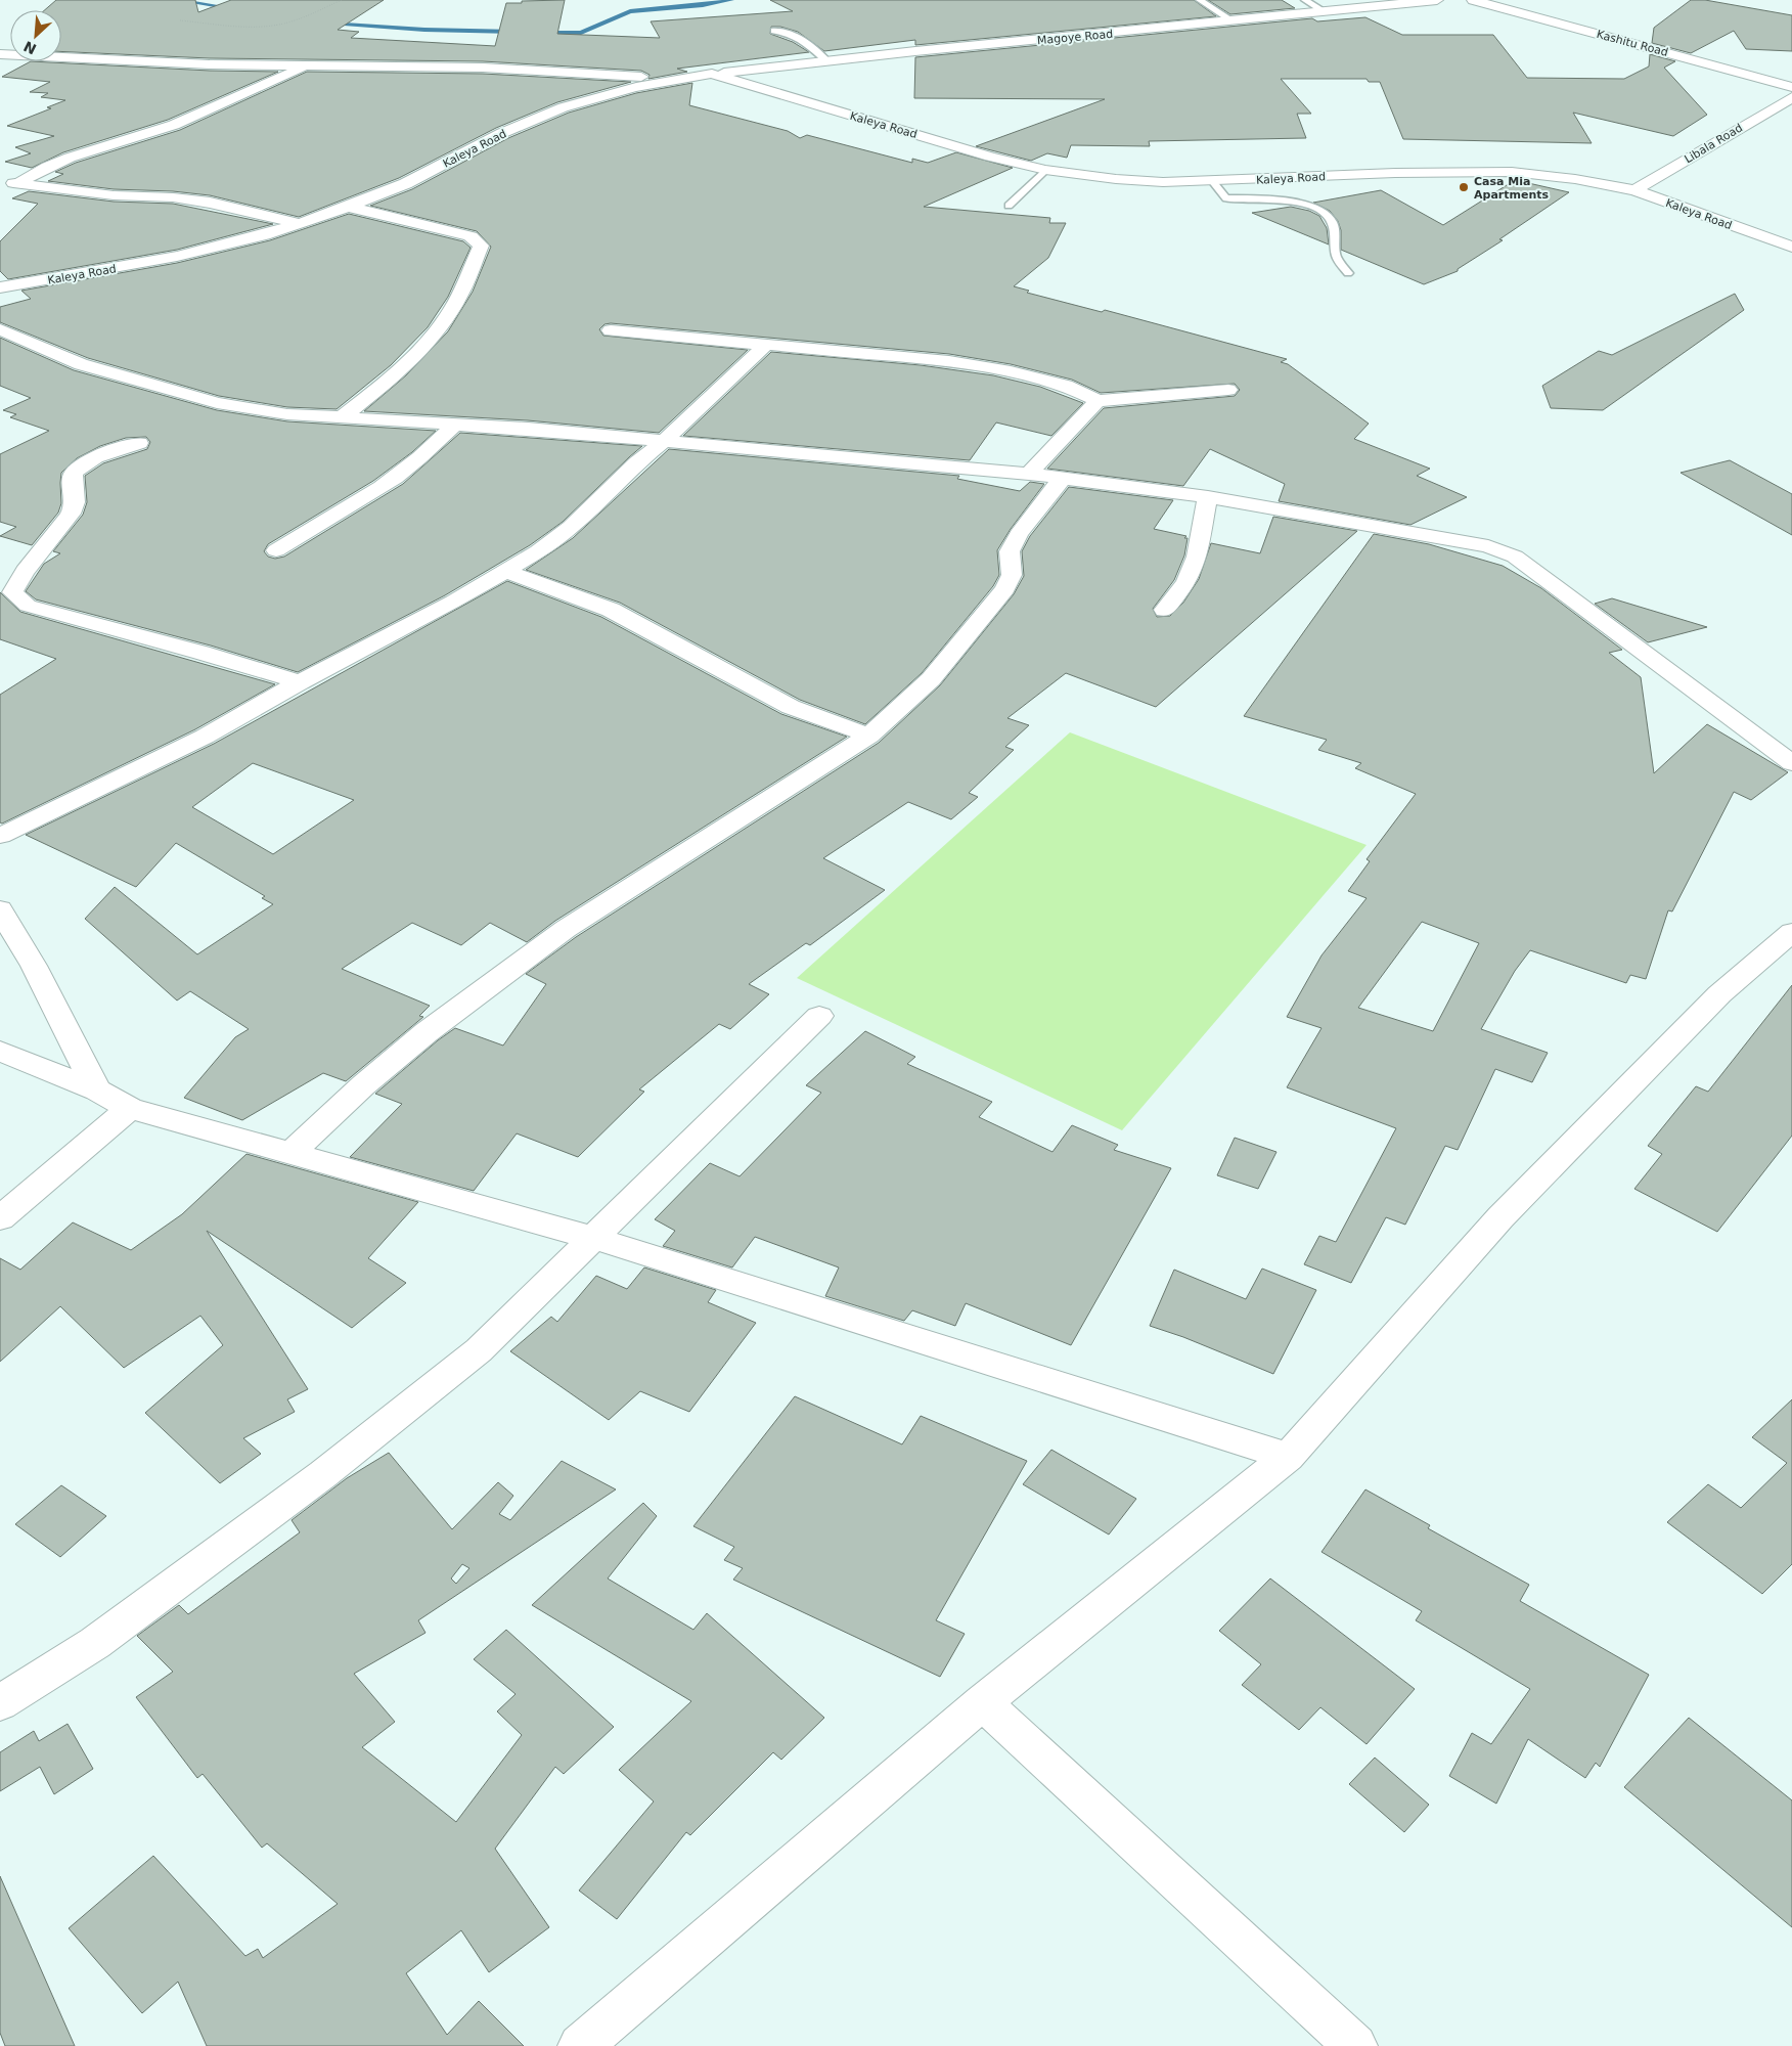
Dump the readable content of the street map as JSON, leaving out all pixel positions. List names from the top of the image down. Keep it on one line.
{"streets":{"street":["Magoye Road","Kashitu Road","Kaleya Road","Libala Road"]},"crossings":[["Magoye Road","Kaleya Road"],["Kaleya Road","Libala Road"]],"places":["Casa Mia Apartments"],"north":"bottom left"}
